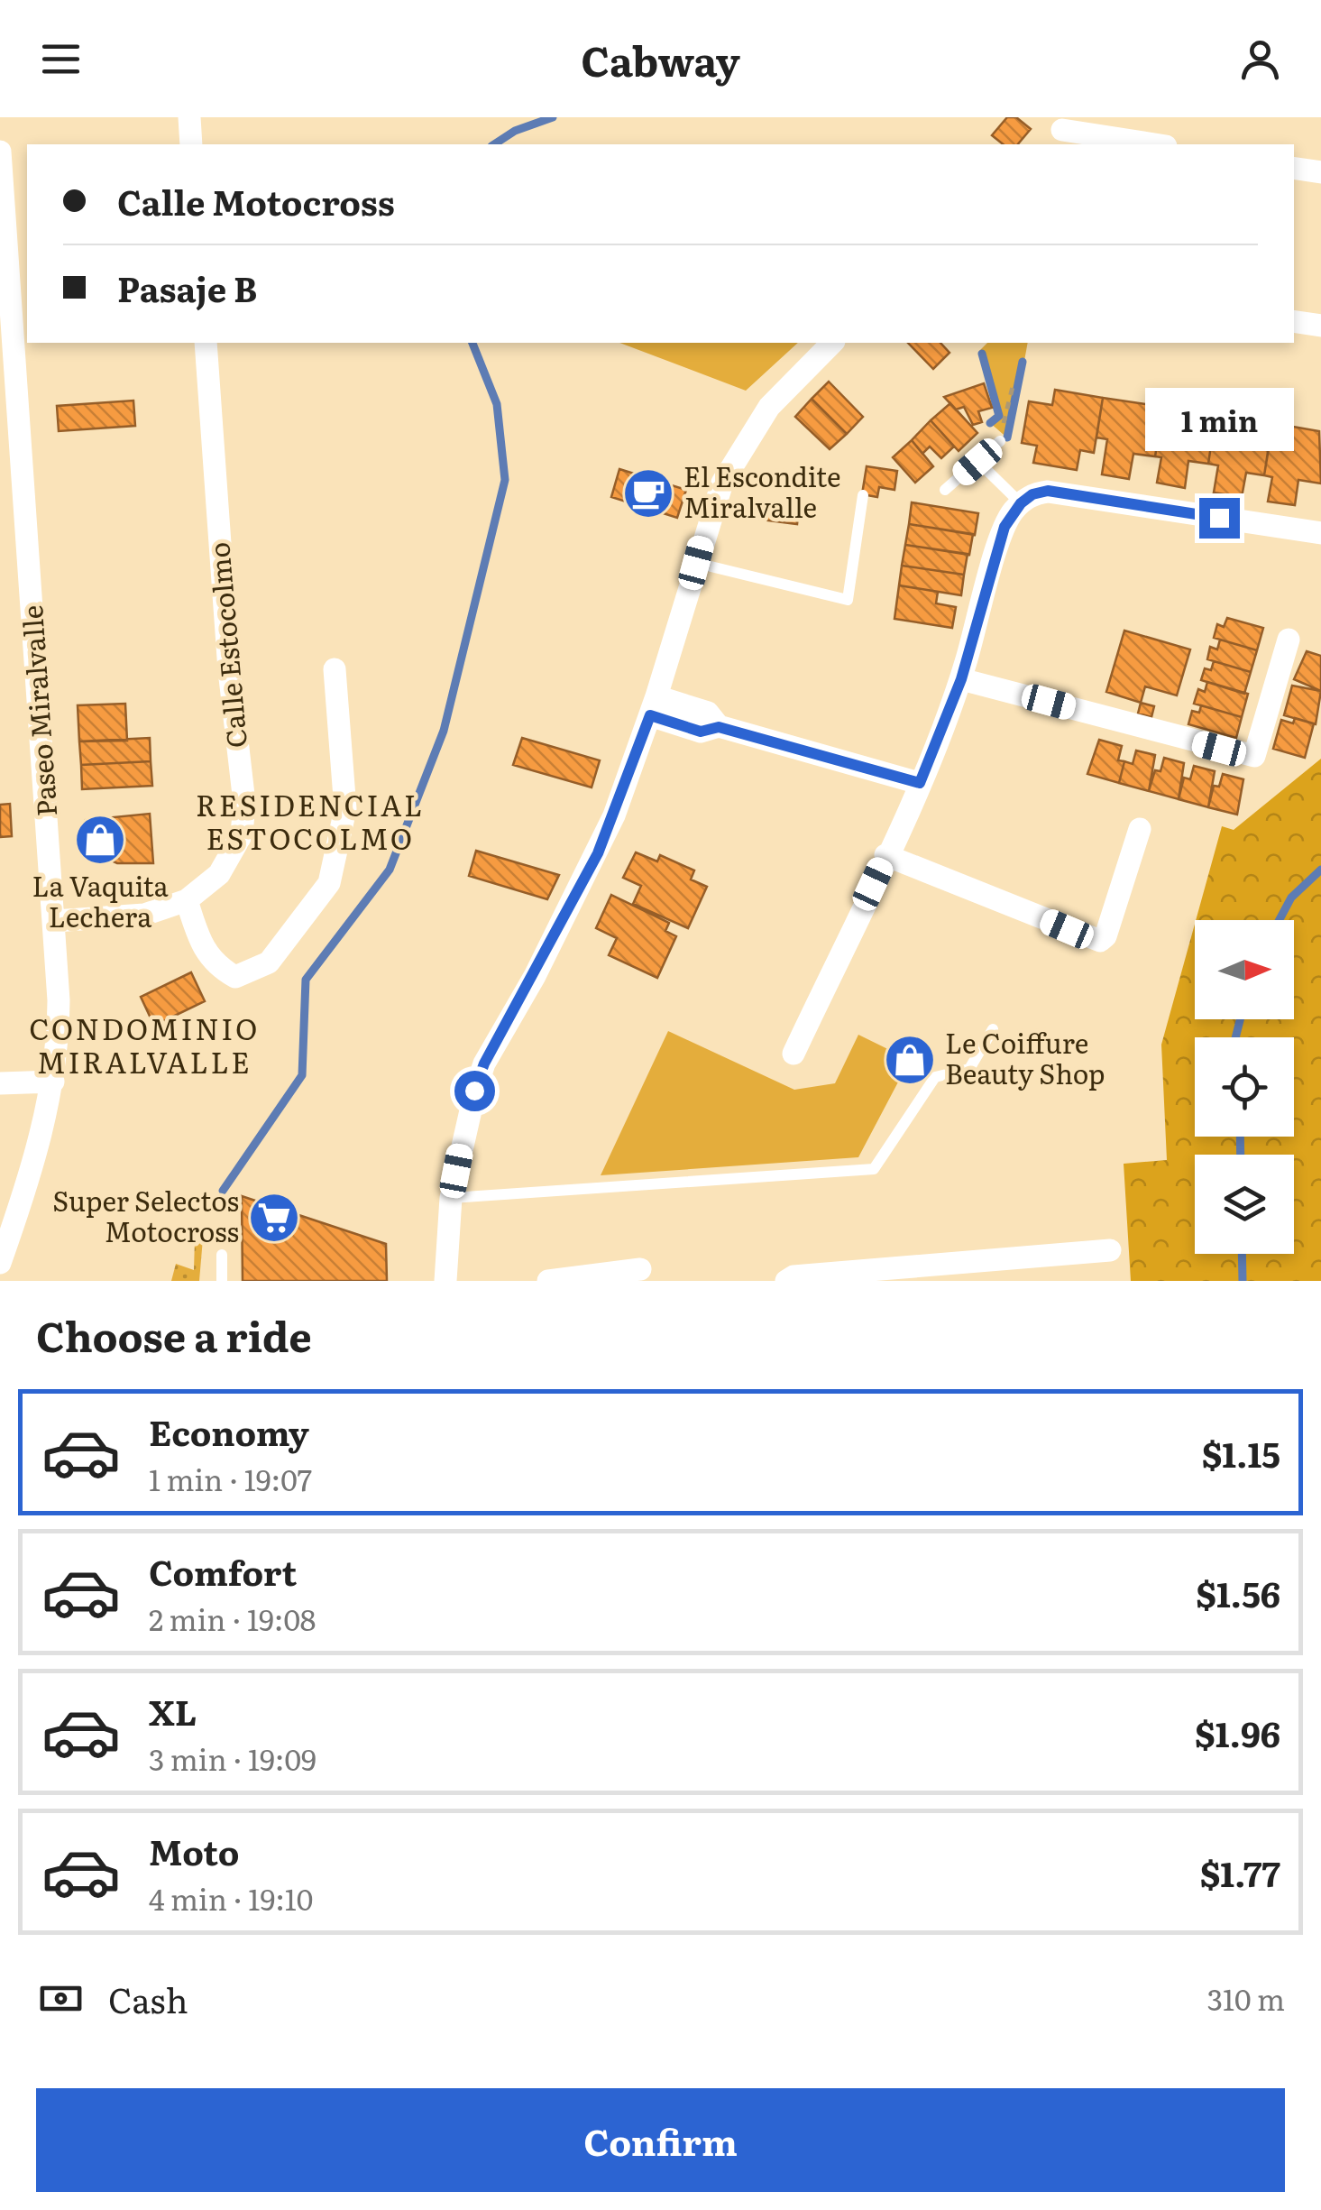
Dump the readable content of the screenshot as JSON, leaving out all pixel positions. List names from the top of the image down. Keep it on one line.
{"streets":{"street":["Calle Estocolmo","Paseo Miralvalle"]},"crossings":[["Calle Estocolmo","Paseo Miralvalle"]],"districts":["RESIDENCIAL ESTOCOLMO","CONDOMINIO MIRALVALLE"],"places":{"cafe":["El Escondite Miralvalle"],"shop":["La Vaquita Lechera","Le Coiffure Beauty Shop"],"supermarket":["Super Selectos Motocross"]},"north":"right","page":{"header":"Cabway","banner":["Calle Motocross","Pasaje B"],"bubble":"1 min","heading":"Choose a ride","list":[{"name":"Economy","note":"1 min · 19:07","value":"$1.15"},{"name":"Comfort","note":"2 min · 19:08","value":"$1.56"},{"name":"XL","note":"3 min · 19:09","value":"$1.96"},{"name":"Moto","note":"4 min · 19:10","value":"$1.77"}],"pay":["Cash","310 m"],"buttons":"Confirm"}}
